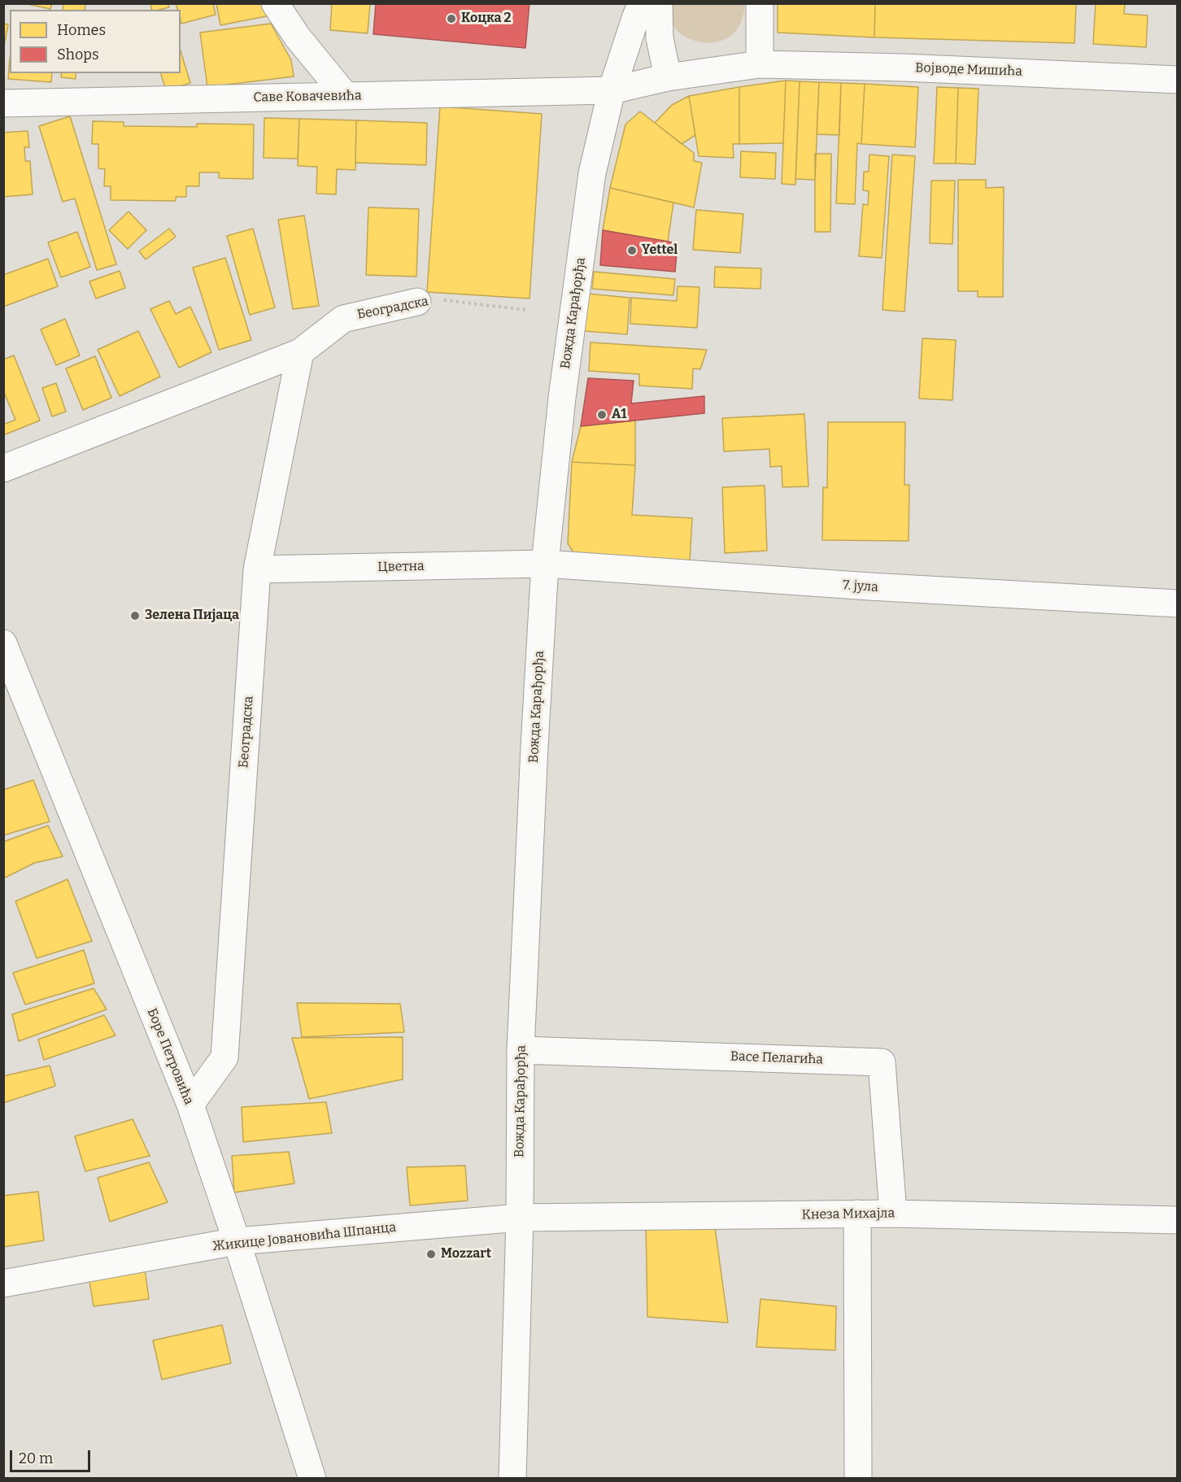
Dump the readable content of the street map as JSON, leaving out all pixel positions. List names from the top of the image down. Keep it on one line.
{"streets":{"street":["Војводе Мишића","Саве Ковачевића","Београдска","Вожда Карађорђа","Цветна","7. јула","Боре Петровића","Васе Пелагића","Кнеза Михајла","Жикице Јовановића Шпанца"]},"crossings":[["Саве Ковачевића","Вожда Карађорђа"],["Београдска","Цветна"],["Београдска","Боре Петровића"],["Вожда Карађорђа","Цветна"],["Вожда Карађорђа","7. јула"],["Вожда Карађорђа","Васе Пелагића"],["Вожда Карађорђа","Кнеза Михајла"],["Вожда Карађорђа","Жикице Јовановића Шпанца"],["Цветна","7. јула"],["Боре Петровића","Жикице Јовановића Шпанца"],["Васе Пелагића","Кнеза Михајла"],["Кнеза Михајла","Жикице Јовановића Шпанца"]],"places":["Коцка 2","Yettel","A1","Зелена Пијаца","Mozzart"],"legend":["Homes","Shops"],"scale_bar":"20 m"}
